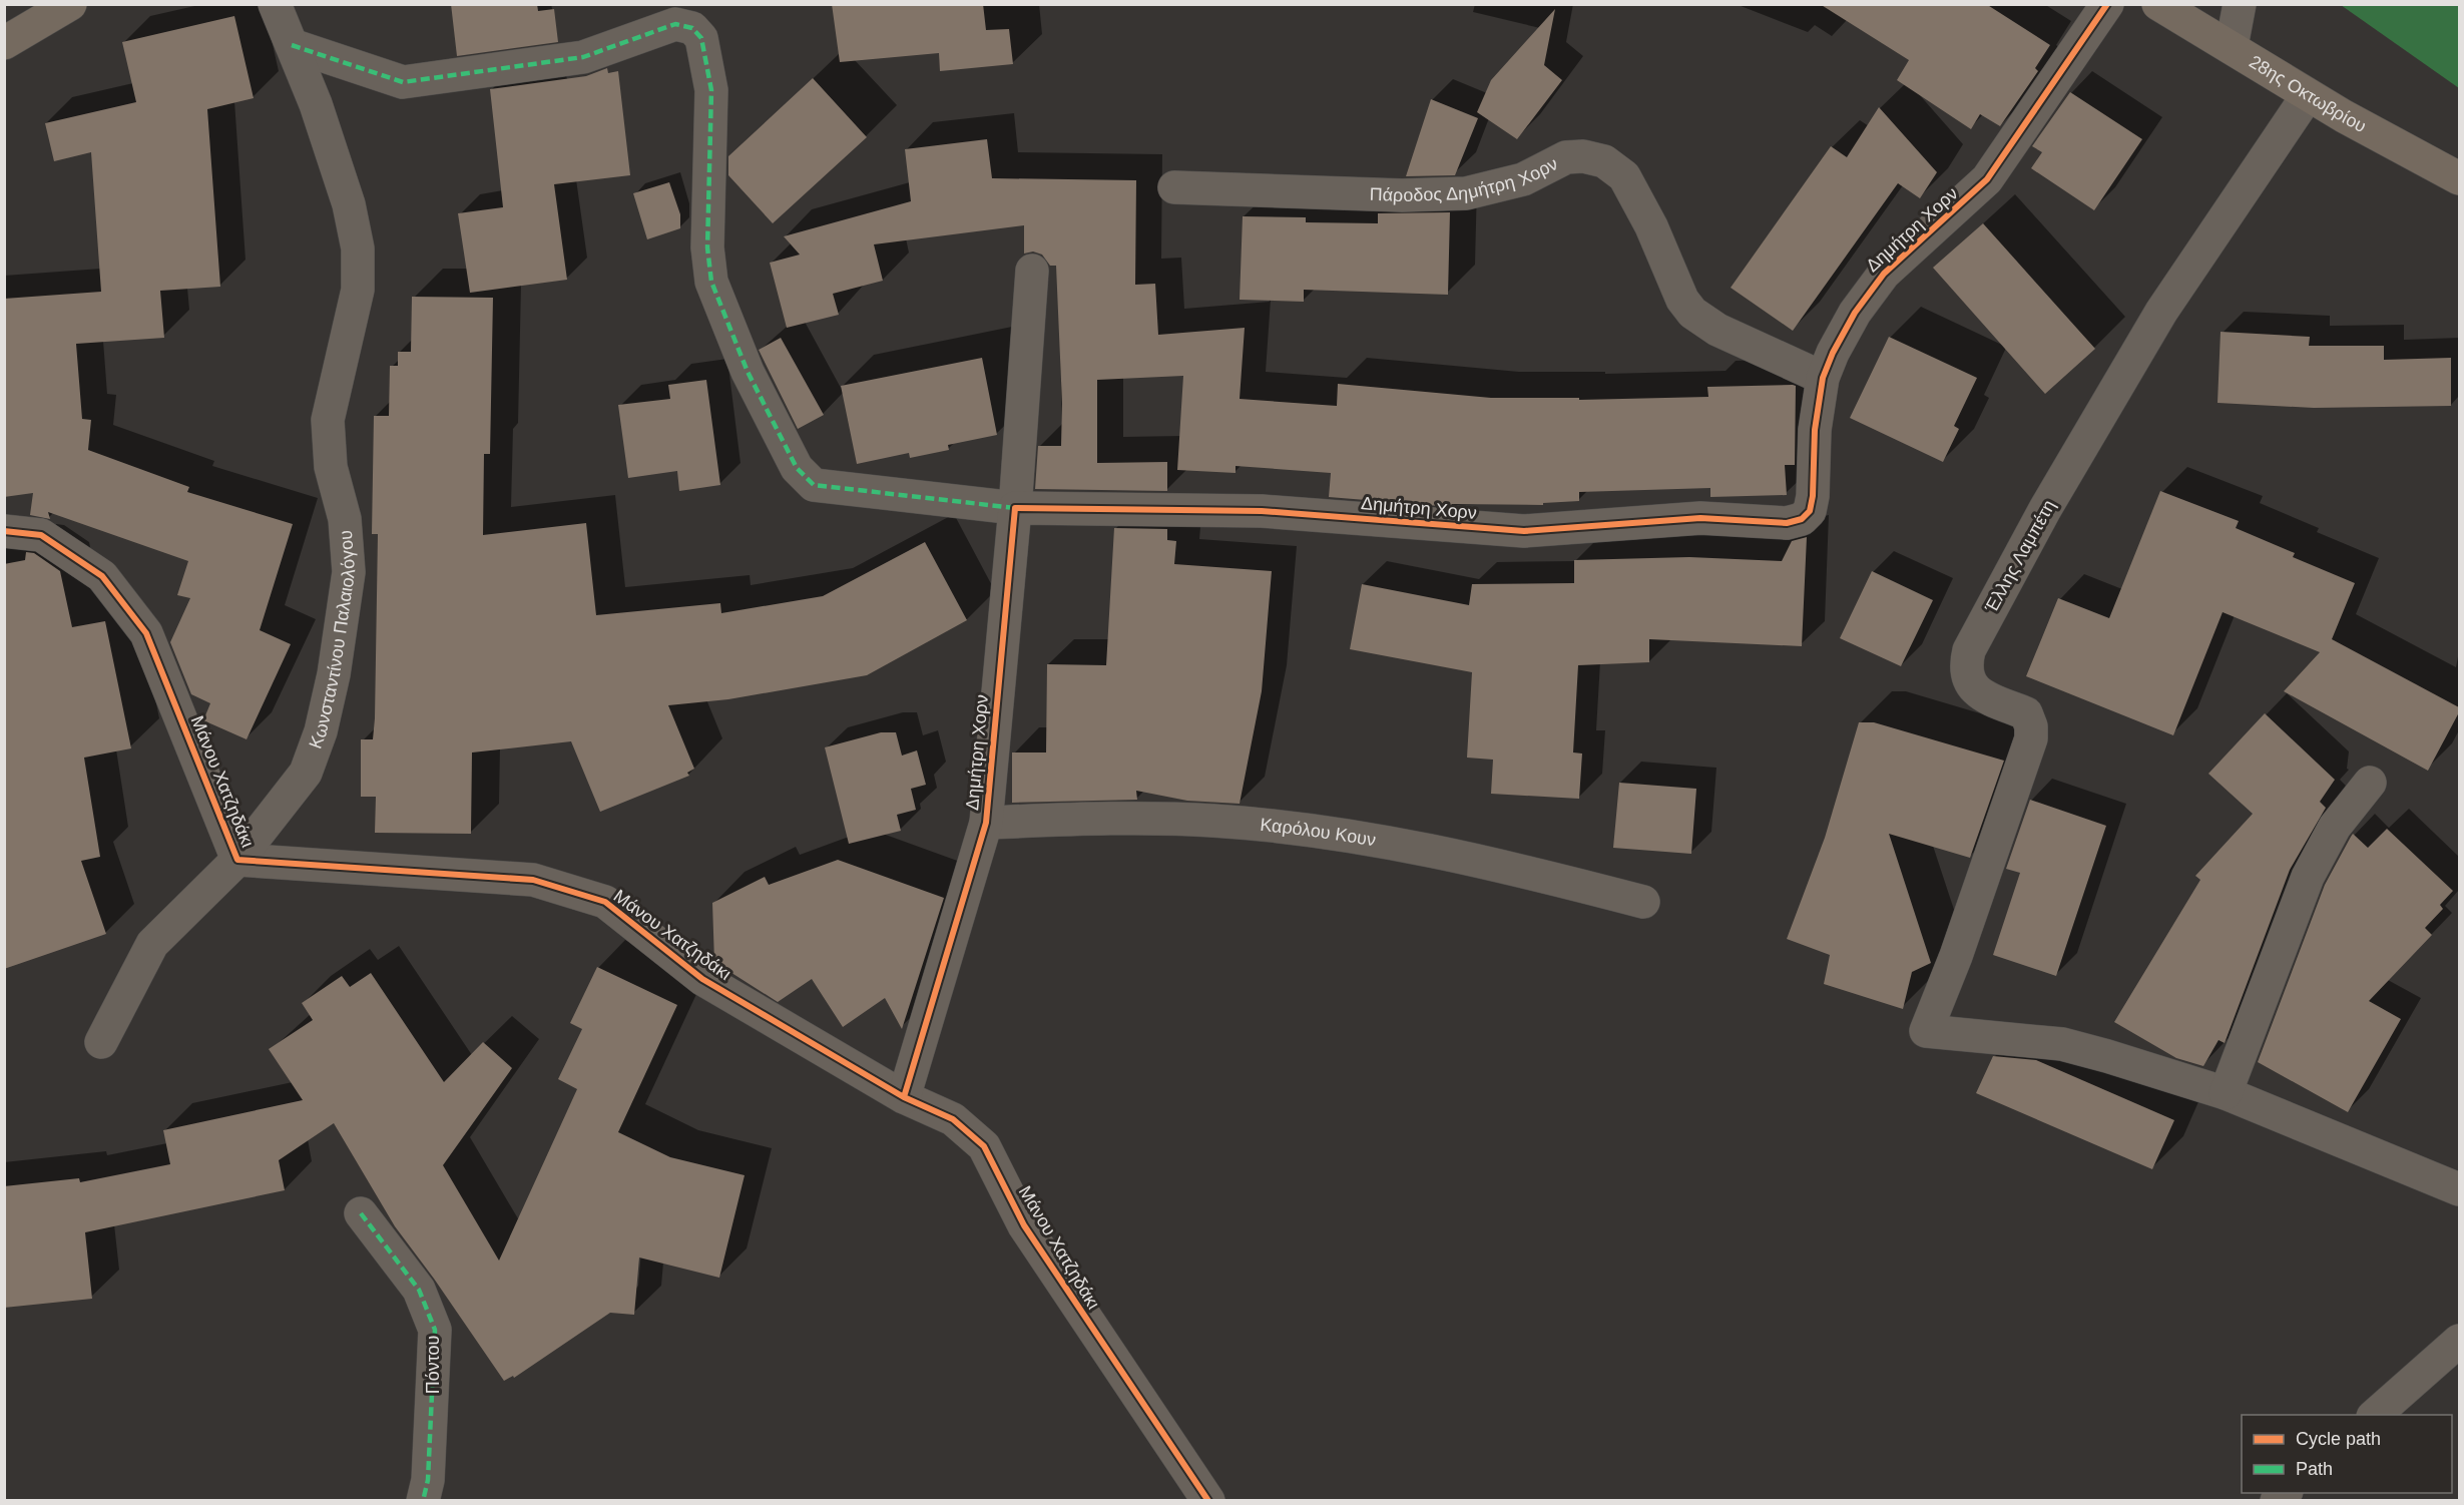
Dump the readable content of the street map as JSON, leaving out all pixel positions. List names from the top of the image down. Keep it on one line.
{"streets":{"main road":["28ης Οκτωβρίου"],"street":["Πάροδος Δημήτρη Χορν","Δημήτρη Χορν","Έλλης Λαμπέτη","Κωνσταντίνου Παλαιολόγου","Μάνου Χατζηδάκι","Καρόλου Κουν","Πόντου"]},"crossings":[["28ης Οκτωβρίου","Έλλης Λαμπέτη"],["Πάροδος Δημήτρη Χορν","Δημήτρη Χορν"],["Δημήτρη Χορν","Μάνου Χατζηδάκι"],["Δημήτρη Χορν","Καρόλου Κουν"],["Κωνσταντίνου Παλαιολόγου","Μάνου Χατζηδάκι"]],"legend":["Cycle path","Path"]}
